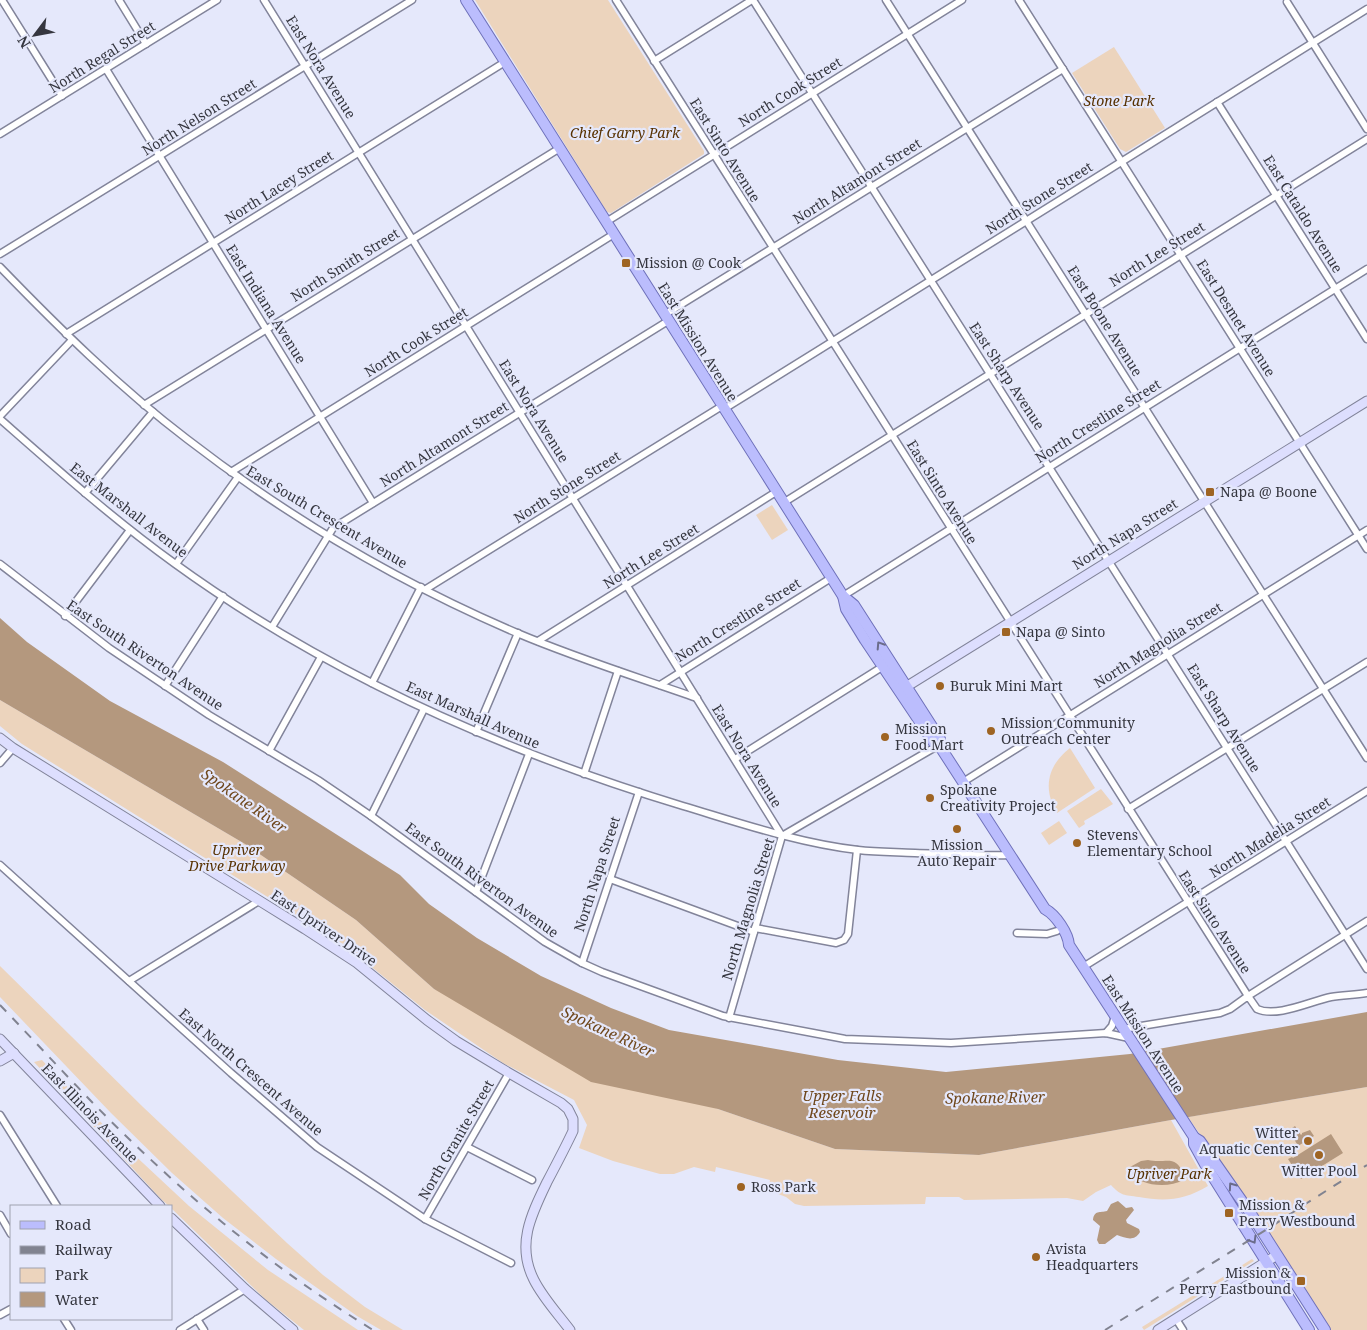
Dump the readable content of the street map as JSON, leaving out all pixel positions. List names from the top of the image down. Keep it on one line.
{"streets":{"main road":["East Mission Avenue","North Napa Street","East Upriver Drive","East Illinois Avenue"],"street":["North Regal Street","East Nora Avenue","North Cook Street","North Nelson Street","East Sinto Avenue","North Altamont Street","North Lacey Street","North Stone Street","East Cataldo Avenue","North Lee Street","North Smith Street","East Indiana Avenue","East Desmet Avenue","East Boone Avenue","East Sharp Avenue","North Crestline Street","East Marshall Avenue","East South Crescent Avenue","North Magnolia Street","East South Riverton Avenue","North Madelia Street","East North Crescent Avenue","North Granite Street"]},"crossings":[["North Regal Street","East Indiana Avenue"],["East Nora Avenue","North Cook Street"],["East Nora Avenue","North Nelson Street"],["East Nora Avenue","North Altamont Street"],["East Nora Avenue","North Lacey Street"],["East Nora Avenue","North Stone Street"],["East Nora Avenue","North Lee Street"],["East Nora Avenue","North Smith Street"],["East Nora Avenue","North Crestline Street"],["East Nora Avenue","East Marshall Avenue"],["East Nora Avenue","East South Crescent Avenue"],["East Nora Avenue","North Magnolia Street"],["North Cook Street","East Sinto Avenue"],["North Cook Street","East Indiana Avenue"],["North Cook Street","East Boone Avenue"],["North Cook Street","East Mission Avenue"],["North Cook Street","East Sharp Avenue"],["North Cook Street","East South Crescent Avenue"],["North Nelson Street","East Indiana Avenue"],["East Sinto Avenue","North Altamont Street"],["East Sinto Avenue","North Stone Street"],["East Sinto Avenue","North Lee Street"],["East Sinto Avenue","North Crestline Street"],["East Sinto Avenue","North Napa Street"],["East Sinto Avenue","North Magnolia Street"],["East Sinto Avenue","North Madelia Street"],["North Altamont Street","East Indiana Avenue"],["North Altamont Street","East Desmet Avenue"],["North Altamont Street","East Boone Avenue"],["North Altamont Street","East Mission Avenue"],["North Altamont Street","East Sharp Avenue"],["North Altamont Street","East Marshall Avenue"],["North Altamont Street","East South Crescent Avenue"],["North Lacey Street","East Indiana Avenue"],["North Lacey Street","East Mission Avenue"],["North Lacey Street","East South Crescent Avenue"],["North Stone Street","East Cataldo Avenue"],["North Stone Street","East Desmet Avenue"],["North Stone Street","East Boone Avenue"],["North Stone Street","East Mission Avenue"],["North Stone Street","East Sharp Avenue"],["North Stone Street","East South Crescent Avenue"],["East Cataldo Avenue","North Lee Street"],["East Cataldo Avenue","North Crestline Street"],["North Lee Street","East Desmet Avenue"],["North Lee Street","East Boone Avenue"],["North Lee Street","East Mission Avenue"],["North Lee Street","East Sharp Avenue"],["North Lee Street","East South Crescent Avenue"],["North Smith Street","East Indiana Avenue"],["North Smith Street","East Mission Avenue"],["North Smith Street","East South Crescent Avenue"],["East Desmet Avenue","North Crestline Street"],["East Desmet Avenue","North Napa Street"],["East Desmet Avenue","North Magnolia Street"],["East Boone Avenue","North Crestline Street"],["East Boone Avenue","North Napa Street"],["East Boone Avenue","North Magnolia Street"],["East Mission Avenue","North Crestline Street"],["East Mission Avenue","East Marshall Avenue"],["East Mission Avenue","North Napa Street"],["East Mission Avenue","North Magnolia Street"],["East Mission Avenue","East South Riverton Avenue"],["East Mission Avenue","North Madelia Street"],["East Sharp Avenue","North Crestline Street"],["East Sharp Avenue","North Napa Street"],["East Sharp Avenue","North Magnolia Street"],["East Sharp Avenue","North Madelia Street"],["North Crestline Street","East South Crescent Avenue"],["East Marshall Avenue","North Napa Street"],["East Marshall Avenue","North Magnolia Street"],["North Napa Street","East South Riverton Avenue"],["North Magnolia Street","East South Riverton Avenue"],["East Upriver Drive","North Granite Street"],["East North Crescent Avenue","North Granite Street"]],"water":["Spokane River","Upper Falls Reservoir"],"parks":["Stone Park","Chief Garry Park","Upriver Drive Parkway","Upriver Park"],"places":{"transit":["Mission @ Cook","Napa @ Boone","Napa @ Sinto","Mission & Perry Westbound","Mission & Perry Eastbound"],"other":["Buruk Mini Mart","Mission Community Outreach Center","Mission Food Mart","Spokane Creativity Project","Mission Auto Repair","Stevens Elementary School","Witter Aquatic Center","Witter Pool","Ross Park","Avista Headquarters"]},"legend":["Road","Railway","Park","Water"],"north":"bottom left"}
